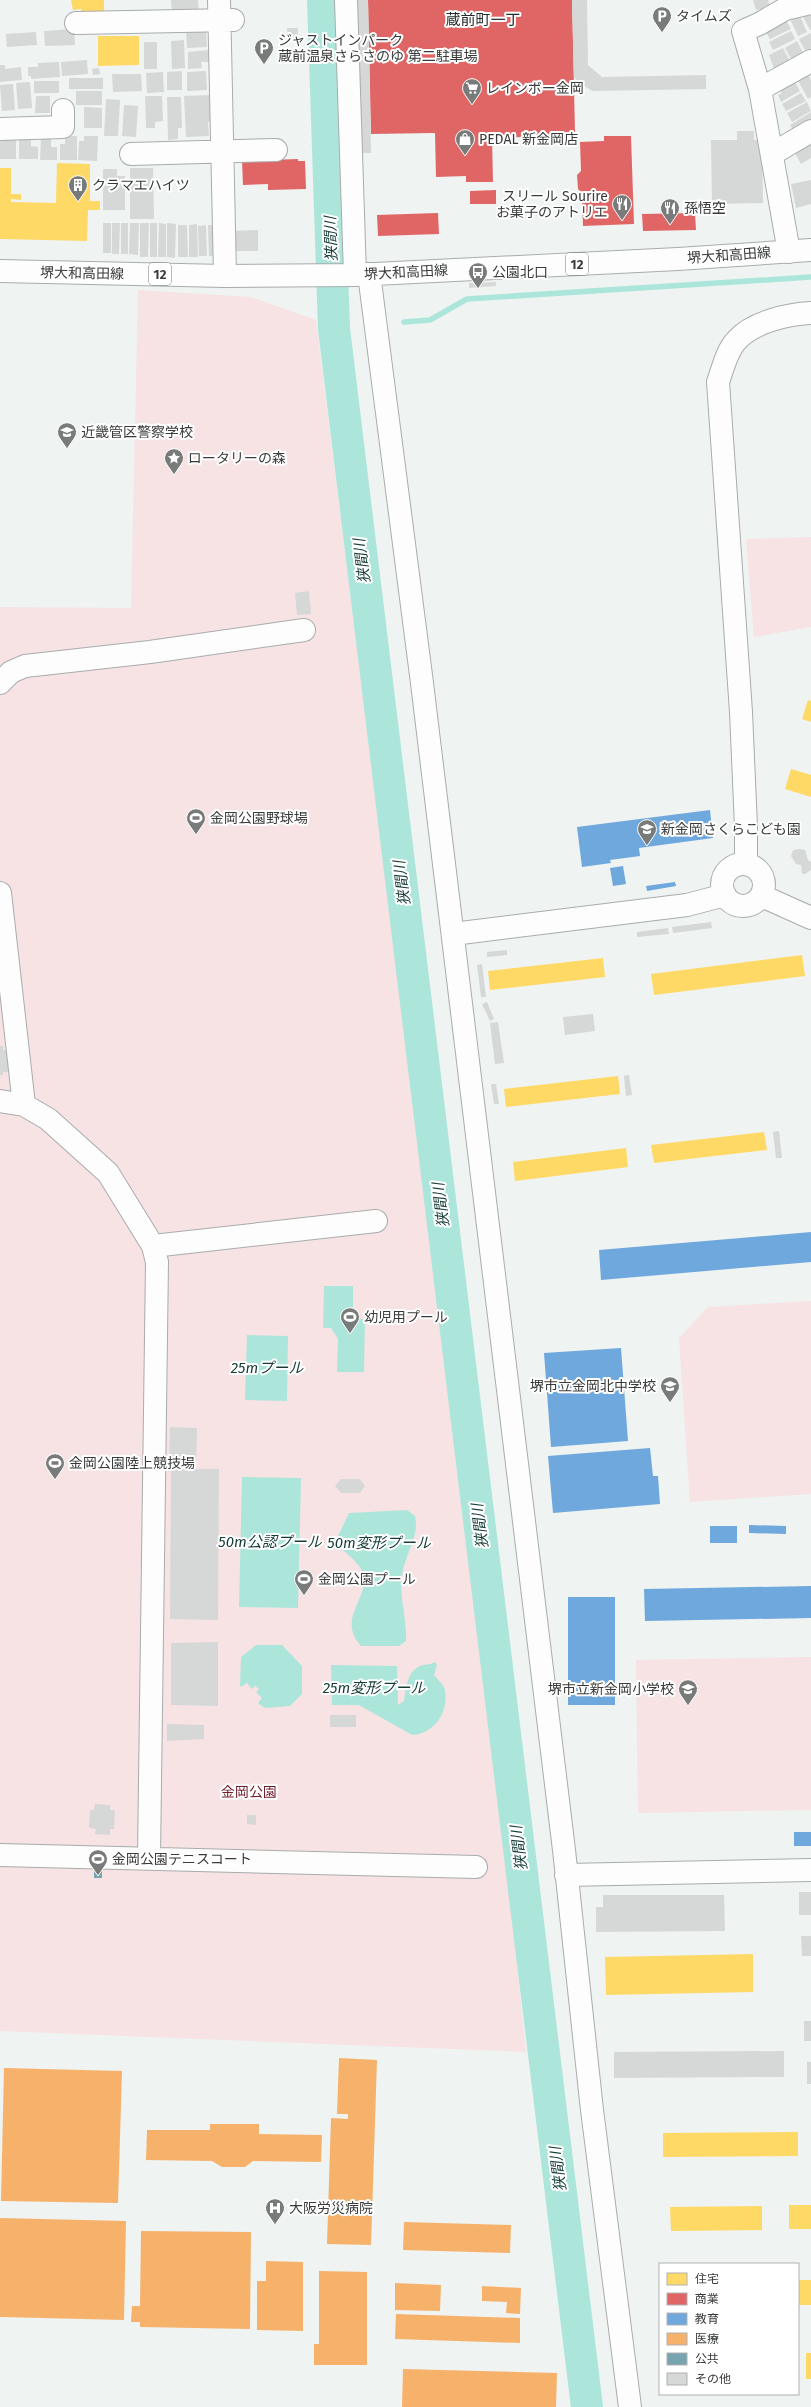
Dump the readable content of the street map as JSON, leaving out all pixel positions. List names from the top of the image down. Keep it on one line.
{"streets":{"street":["堺大和高田線","12"]},"districts":["蔵前町一丁"],"water":["狭間川","25mプール","50m公認プール","50m変形プール","25m変形プール"],"parks":["金岡公園"],"places":{"parking":["タイムズ","ジャストインパーク 蔵前温泉さらさのゆ 第二駐車場"],"supermarket":["レインボー金岡"],"shop":["PEDAL 新金岡店"],"building":["クラマエハイツ"],"restaurant":["スリール Sourire お菓子のアトリエ","孫悟空"],"bus stop":["公園北口"],"school or university":["近畿管区警察学校","新金岡さくらこども園","堺市立金岡北中学校","堺市立新金岡小学校"],"place":["ロータリーの森"],"sports":["金岡公園野球場","幼児用プール","金岡公園陸上競技場","金岡公園プール","金岡公園テニスコート"],"hospital":["大阪労災病院"]},"legend":["住宅","商業","教育","医療","公共","その他"]}
